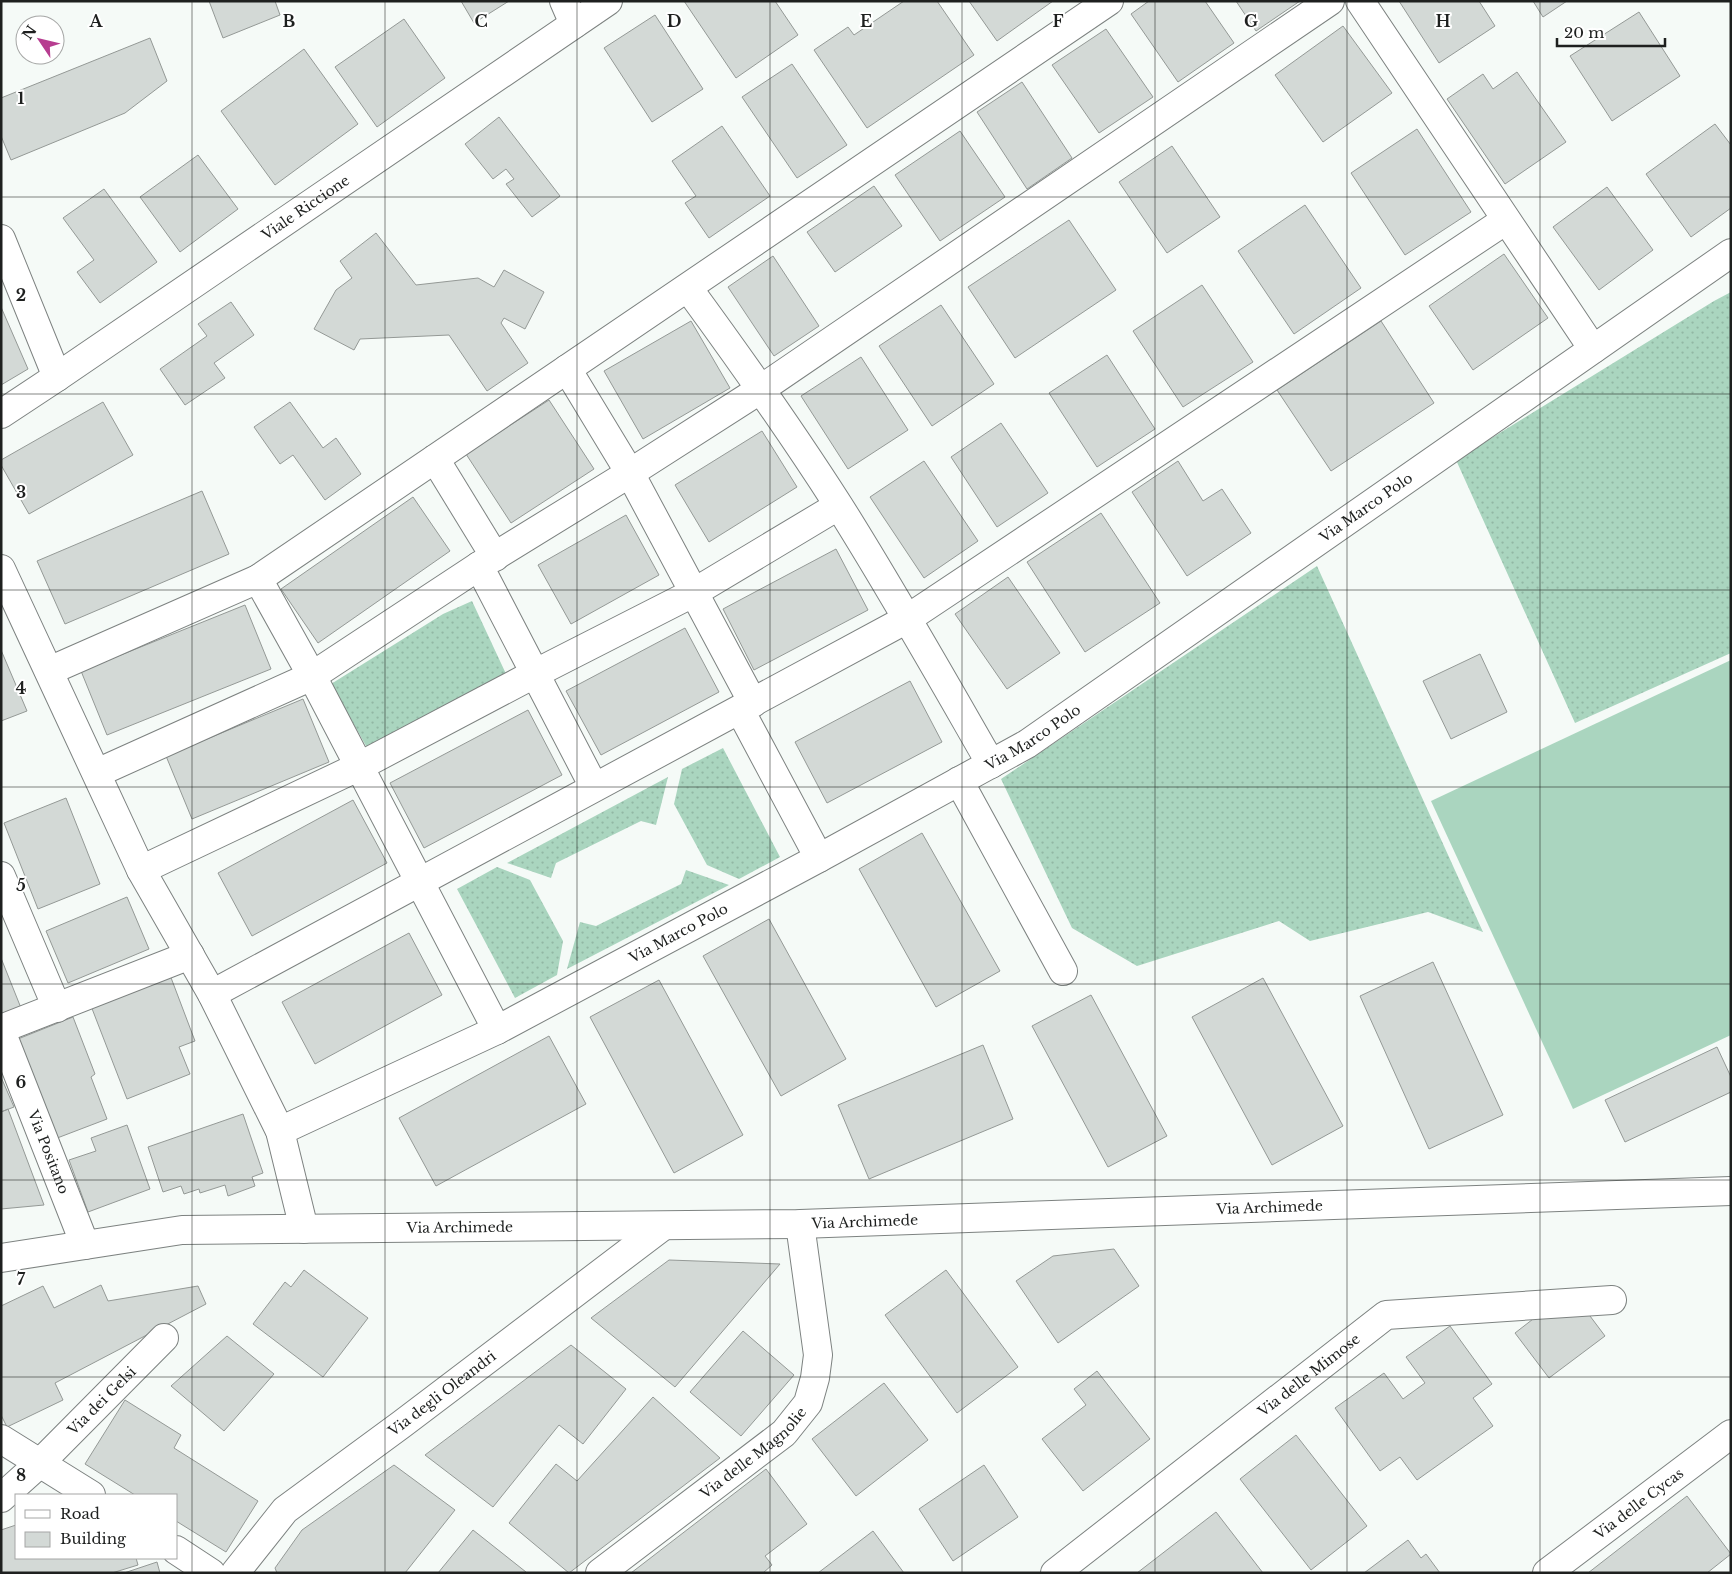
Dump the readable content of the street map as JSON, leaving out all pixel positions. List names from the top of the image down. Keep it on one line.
{"streets":{"street":["Viale Riccione","Via Marco Polo","Via Positano","Via Archimede","Via delle Mimose","Via degli Oleandri","Via dei Gelsi","Via delle Magnolie","Via delle Cycas"]},"crossings":[["Via Positano","Via Archimede"],["Via Archimede","Via degli Oleandri"],["Via Archimede","Via delle Magnolie"]],"legend":["Road","Building"],"scale_bar":"20 m","north":"top left","grid":{"columns":["A","B","C","D","E","F","G","H"],"rows":["1","2","3","4","5","6","7","8"]}}
